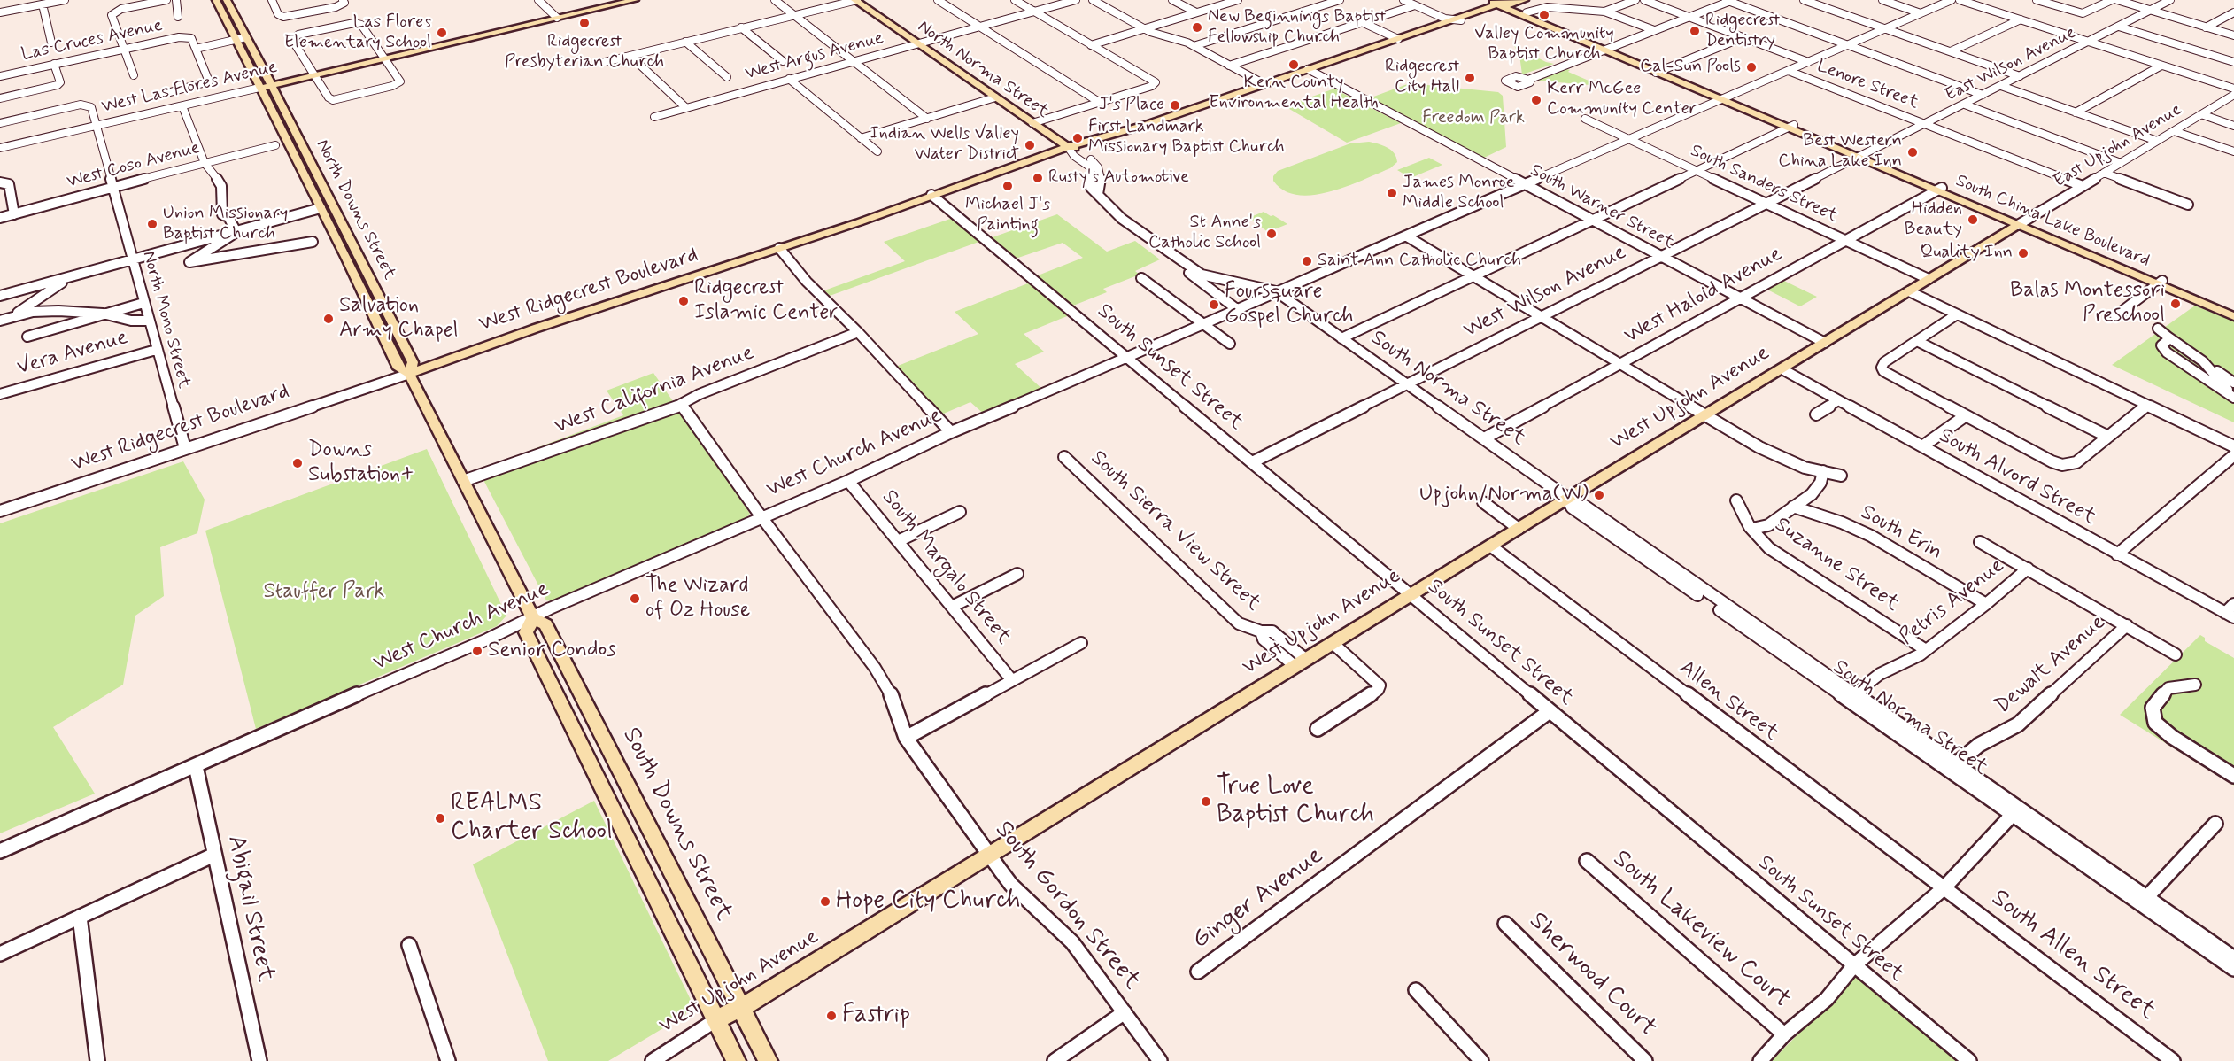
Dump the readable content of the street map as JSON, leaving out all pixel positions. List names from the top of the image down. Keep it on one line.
{"streets":{"main road":["North Norma Street","West Las Flores Avenue","North Downs Street","South China Lake Boulevard","West Ridgecrest Boulevard","West Upjohn Avenue","South Downs Street"],"street":["Las Cruces Avenue","West Argus Avenue","East Wilson Avenue","Lenore Street","East Upjohn Avenue","West Coso Avenue","South Sanders Street","South Warner Street","West Wilson Avenue","West Haloid Avenue","North Mono Street","Vera Avenue","South Sunset Street","South Norma Street","West California Avenue","West Church Avenue","South Alvord Street","South Sierra View Street","South Erin","Suzanne Street","South Margalo Street","Petris Avenue","Dewalt Avenue","Allen Street","Ginger Avenue","South Gordon Street","Abigail Street","South Lakeview Court","South Allen Street","Sherwood Court"]},"crossings":[["West Argus Avenue","North Norma Street"],["East Wilson Avenue","Lenore Street"],["East Wilson Avenue","South China Lake Boulevard"],["East Wilson Avenue","West Wilson Avenue"],["North Norma Street","West Ridgecrest Boulevard"],["North Norma Street","South Norma Street"],["Lenore Street","East Upjohn Avenue"],["Lenore Street","West Church Avenue"],["West Las Flores Avenue","North Downs Street"],["West Las Flores Avenue","North Mono Street"],["East Upjohn Avenue","South China Lake Boulevard"],["East Upjohn Avenue","West Upjohn Avenue"],["West Coso Avenue","North Mono Street"],["South Sanders Street","West Wilson Avenue"],["South Sanders Street","West Haloid Avenue"],["South Sanders Street","West Upjohn Avenue"],["South Sanders Street","West Church Avenue"],["South Warner Street","West Ridgecrest Boulevard"],["South Warner Street","West Wilson Avenue"],["South Warner Street","West Haloid Avenue"],["South Warner Street","West Upjohn Avenue"],["South Warner Street","West Church Avenue"],["North Downs Street","West Ridgecrest Boulevard"],["North Downs Street","South Downs Street"],["South China Lake Boulevard","West Ridgecrest Boulevard"],["South China Lake Boulevard","West Wilson Avenue"],["South China Lake Boulevard","West Haloid Avenue"],["South China Lake Boulevard","West Upjohn Avenue"],["South China Lake Boulevard","West Church Avenue"],["West Ridgecrest Boulevard","North Mono Street"],["West Ridgecrest Boulevard","South Sunset Street"],["West Ridgecrest Boulevard","South Norma Street"],["West Ridgecrest Boulevard","South Downs Street"],["West Wilson Avenue","South Sunset Street"],["West Wilson Avenue","South Norma Street"],["West Haloid Avenue","South Norma Street"],["North Mono Street","Vera Avenue"],["South Sunset Street","West Upjohn Avenue"],["South Sunset Street","West Church Avenue"],["South Sunset Street","Ginger Avenue"],["South Norma Street","West Upjohn Avenue"],["South Norma Street","West Church Avenue"],["South Norma Street","Petris Avenue"],["South Norma Street","Dewalt Avenue"],["West California Avenue","South Downs Street"],["West California Avenue","South Gordon Street"],["West Upjohn Avenue","South Alvord Street"],["West Upjohn Avenue","South Sierra View Street"],["West Upjohn Avenue","Allen Street"],["West Upjohn Avenue","South Downs Street"],["West Upjohn Avenue","South Gordon Street"],["West Church Avenue","South Margalo Street"],["West Church Avenue","South Downs Street"],["West Church Avenue","South Gordon Street"],["West Church Avenue","Abigail Street"],["South Erin","Petris Avenue"],["Suzanne Street","Petris Avenue"],["Allen Street","South Allen Street"]],"parks":["Freedom Park","Stauffer Park"],"places":["Valley Community Baptist Church","Ridgecrest Presbyterian Church","New Beginnings Baptist Fellowship Church","Ridgecrest Dentistry","Las Flores Elementary School","Kern County Environmental Health","Cal-Sun Pools","Ridgecrest City Hall","Kerr McGee Community Center","J's Place","First Landmark Missionary Baptist Church","Indian Wells Valley Water District","Best Western China Lake Inn","Rusty's Automotive","Michael J's Painting","James Monroe Middle School","Hidden Beauty","Union Missionary Baptist Church","St Anne's Catholic School","Quality Inn","Saint Ann Catholic Church","Ridgecrest Islamic Center","Balas Montessori Preschool","Foursquare Gospel Church","Salvation Army Chapel","Downs Substation+","Upjohn/Norma(W)","The Wizard of Oz House","Senior Condos","True Love Baptist Church","REALMS Charter School","Hope City Church","Fastrip"]}
